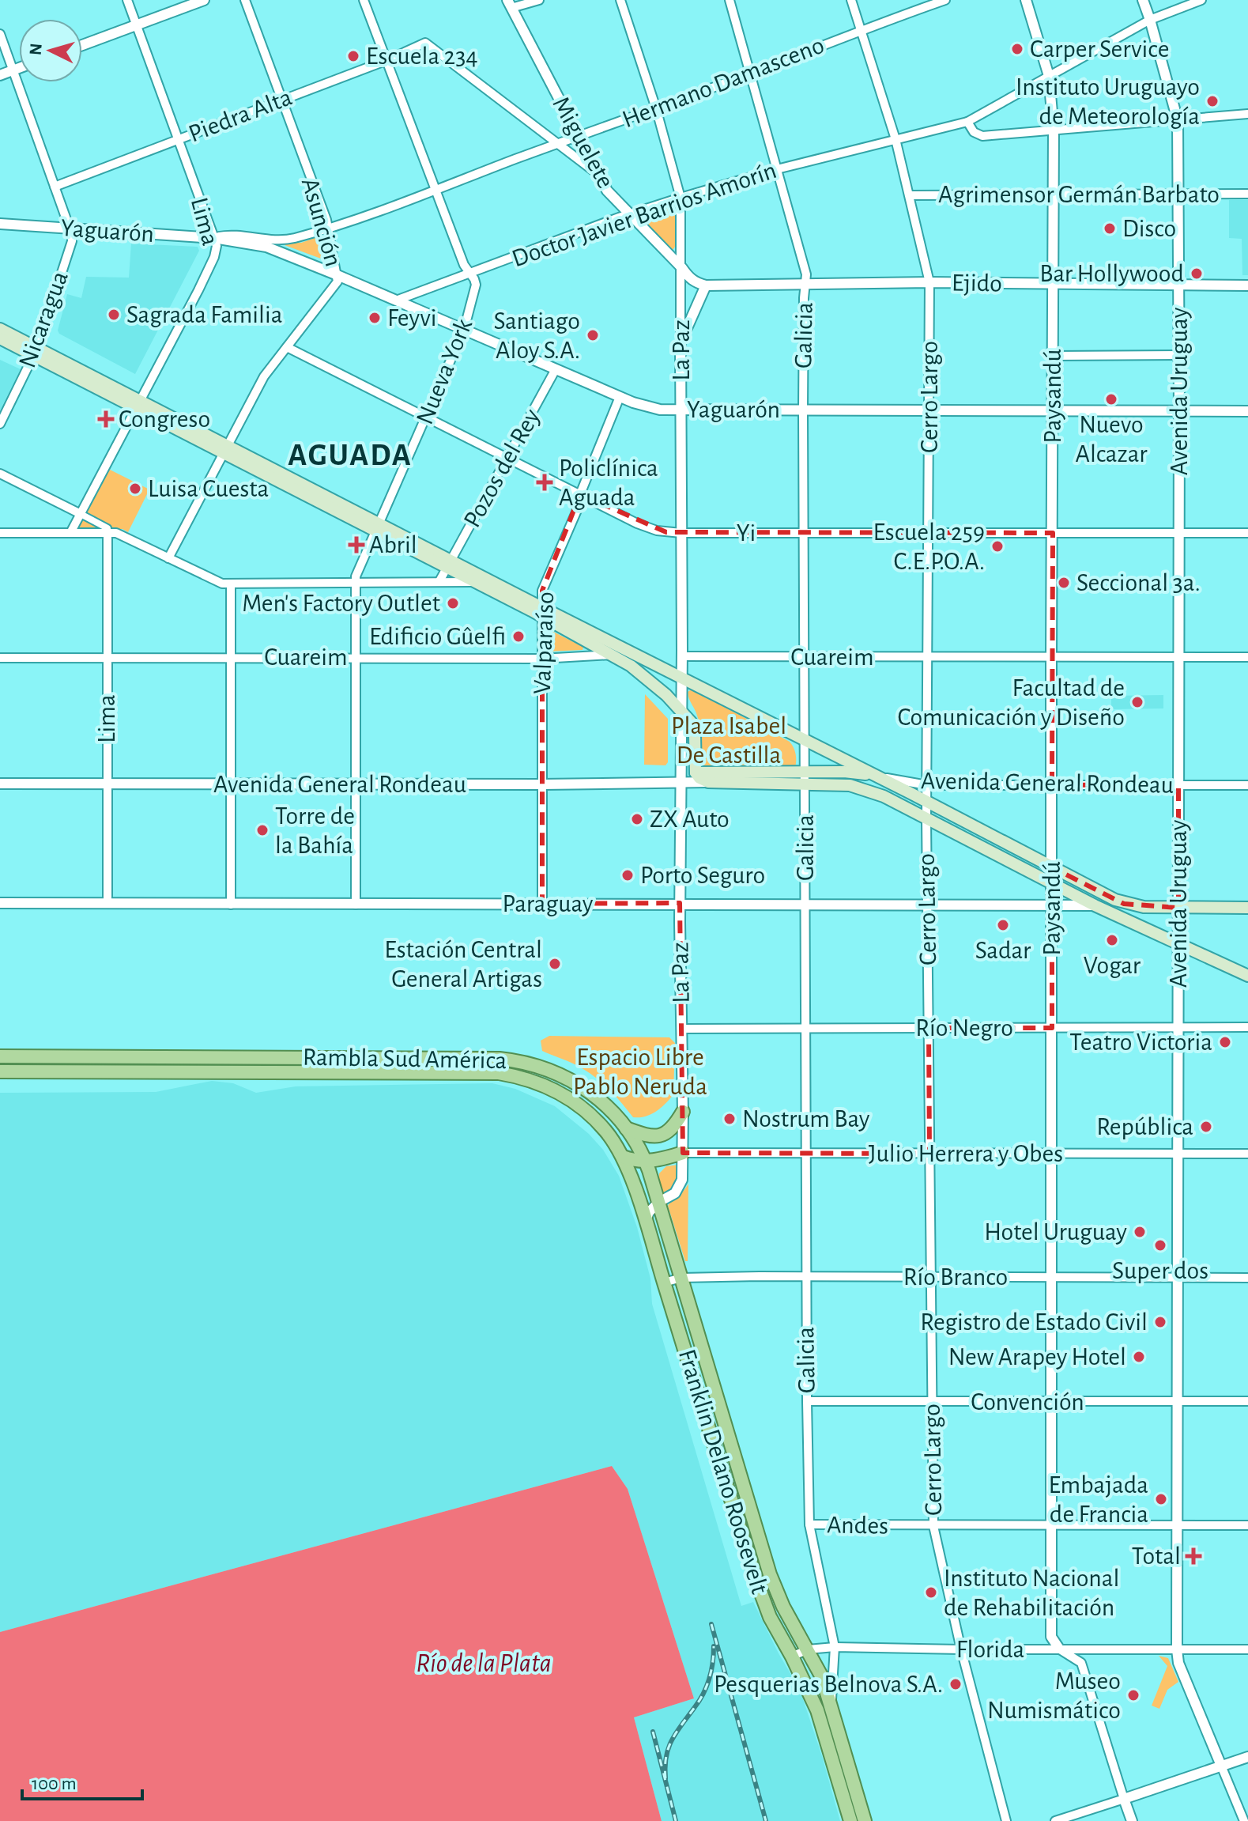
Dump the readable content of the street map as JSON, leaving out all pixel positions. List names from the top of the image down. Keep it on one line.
{"streets":{"main road":["La Paz","Avenida General Rondeau","Rambla Sud América","Franklin Delano Roosevelt"],"street":["Hermano Damasceno","Piedra Alta","Miguelete","Agrimensor Germán Barbato","Doctor Javier Barrios Amorín","Lima","Asunción","Yaguarón","Ejido","Nicaragua","Galicia","Nueva York","Avenida Uruguay","Paysandú","Cerro Largo","Pozos del Rey","Yi","Valparaíso","Cuareim","Paraguay","Río Negro","Julio Herrera y Obes","Río Branco","Convención","Andes","Florida"]},"crossings":[["Hermano Damasceno","Piedra Alta"],["Hermano Damasceno","Miguelete"],["Hermano Damasceno","Asunción"],["Hermano Damasceno","Yaguarón"],["Hermano Damasceno","Galicia"],["Hermano Damasceno","La Paz"],["Hermano Damasceno","Nueva York"],["Hermano Damasceno","Cerro Largo"],["Piedra Alta","Lima"],["Piedra Alta","Asunción"],["Piedra Alta","Nicaragua"],["Piedra Alta","Nueva York"],["Miguelete","Doctor Javier Barrios Amorín"],["Miguelete","La Paz"],["Agrimensor Germán Barbato","Avenida Uruguay"],["Agrimensor Germán Barbato","Paysandú"],["Agrimensor Germán Barbato","Cerro Largo"],["Doctor Javier Barrios Amorín","Yaguarón"],["Doctor Javier Barrios Amorín","Galicia"],["Doctor Javier Barrios Amorín","La Paz"],["Doctor Javier Barrios Amorín","Nueva York"],["Doctor Javier Barrios Amorín","Avenida Uruguay"],["Doctor Javier Barrios Amorín","Paysandú"],["Doctor Javier Barrios Amorín","Cerro Largo"],["Lima","Yaguarón"],["Lima","Cuareim"],["Lima","Avenida General Rondeau"],["Lima","Paraguay"],["Asunción","Yaguarón"],["Asunción","Yi"],["Yaguarón","Nicaragua"],["Yaguarón","Galicia"],["Yaguarón","La Paz"],["Yaguarón","Nueva York"],["Yaguarón","Avenida Uruguay"],["Yaguarón","Paysandú"],["Yaguarón","Cerro Largo"],["Yaguarón","Pozos del Rey"],["Yaguarón","Valparaíso"],["Ejido","Galicia"],["Ejido","Avenida Uruguay"],["Ejido","Paysandú"],["Ejido","Cerro Largo"],["Galicia","Yi"],["Galicia","Cuareim"],["Galicia","Avenida General Rondeau"],["Galicia","Paraguay"],["Galicia","Río Negro"],["Galicia","Julio Herrera y Obes"],["Galicia","Río Branco"],["Galicia","Convención"],["Galicia","Franklin Delano Roosevelt"],["Galicia","Andes"],["Galicia","Florida"],["La Paz","Yi"],["La Paz","Cuareim"],["La Paz","Avenida General Rondeau"],["La Paz","Paraguay"],["La Paz","Río Negro"],["La Paz","Rambla Sud América"],["La Paz","Julio Herrera y Obes"],["Nueva York","Yi"],["Nueva York","Cuareim"],["Nueva York","Avenida General Rondeau"],["Nueva York","Paraguay"],["Avenida Uruguay","Yi"],["Avenida Uruguay","Cuareim"],["Avenida Uruguay","Avenida General Rondeau"],["Avenida Uruguay","Río Negro"],["Avenida Uruguay","Julio Herrera y Obes"],["Avenida Uruguay","Río Branco"],["Avenida Uruguay","Convención"],["Avenida Uruguay","Andes"],["Avenida Uruguay","Florida"],["Paysandú","Yi"],["Paysandú","Cuareim"],["Paysandú","Avenida General Rondeau"],["Paysandú","Paraguay"],["Paysandú","Río Negro"],["Paysandú","Julio Herrera y Obes"],["Paysandú","Río Branco"],["Paysandú","Convención"],["Paysandú","Andes"],["Paysandú","Florida"],["Cerro Largo","Yi"],["Cerro Largo","Cuareim"],["Cerro Largo","Avenida General Rondeau"],["Cerro Largo","Paraguay"],["Cerro Largo","Río Negro"],["Cerro Largo","Julio Herrera y Obes"],["Cerro Largo","Río Branco"],["Cerro Largo","Convención"],["Cerro Largo","Andes"],["Cerro Largo","Florida"],["Pozos del Rey","Yi"],["Yi","Valparaíso"],["Valparaíso","Cuareim"],["Valparaíso","Avenida General Rondeau"],["Valparaíso","Paraguay"],["Rambla Sud América","Río Branco"],["Rambla Sud América","Franklin Delano Roosevelt"],["Río Branco","Franklin Delano Roosevelt"],["Franklin Delano Roosevelt","Florida"]],"districts":["AGUADA"],"water":["Río de la Plata"],"parks":["Plaza Isabel De Castilla","Espacio Libre Pablo Neruda"],"places":{"other":["Carper Service","Escuela 234","Instituto Uruguayo de Meteorología","Disco","Bar Hollywood","Sagrada Familia","Feyvi","Santiago Aloy S.A.","Nuevo Alcazar","Luisa Cuesta","Escuela 259 C.E.P.O.A.","Seccional 3a.","Men's Factory Outlet","Edificio Gûelfi","Facultad de Comunicación y Diseño","ZX Auto","Torre de la Bahía","Porto Seguro","Sadar","Vogar","Estación Central General Artigas","Teatro Victoria","Nostrum Bay","República","Hotel Uruguay","Super dos","Registro de Estado Civil","New Arapey Hotel","Embajada de Francia","Instituto Nacional de Rehabilitación","Pesquerias Belnova S.A.","Museo Numismático"],"health":["Congreso","Policlínica Aguada","Abril","Total"]},"scale_bar":"100 m","north":"left"}
